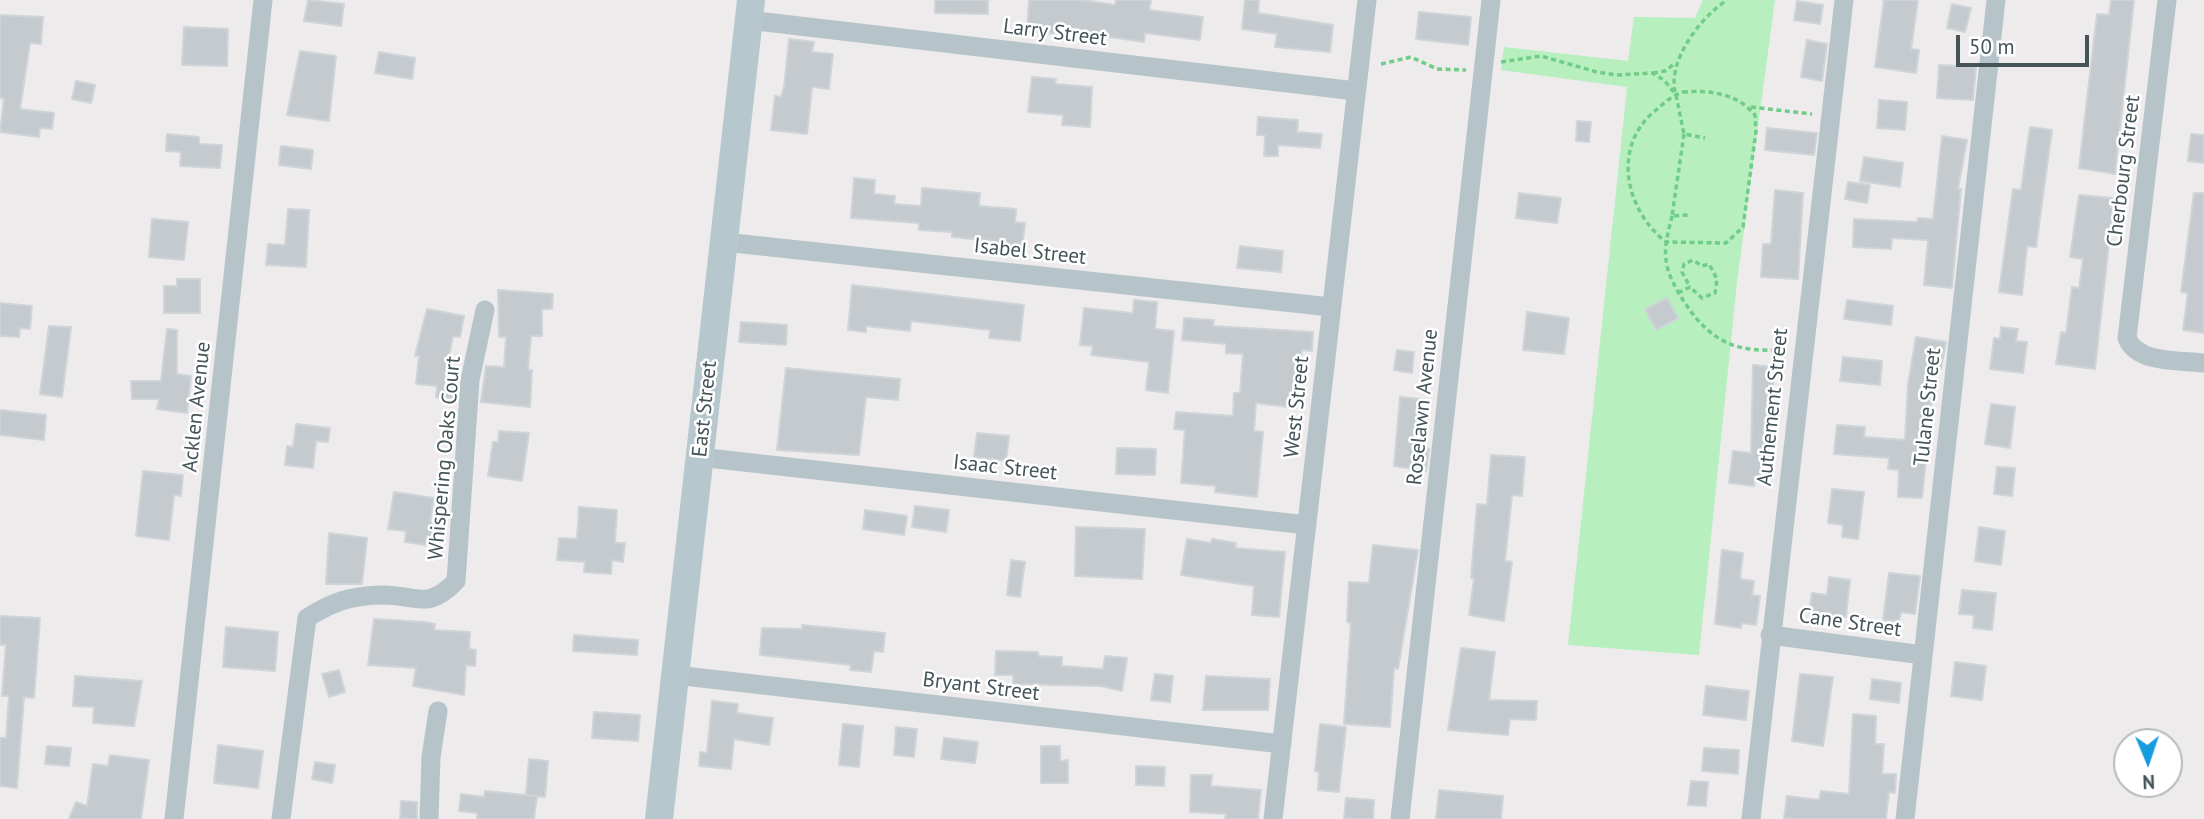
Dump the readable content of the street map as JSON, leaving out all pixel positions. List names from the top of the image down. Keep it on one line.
{"streets":{"street":["Larry Street","Cherbourg Street","Isabel Street","Acklen Avenue","West Street","Roselawn Avenue","Authement Street","Tulane Street","East Street","Whispering Oaks Court","Isaac Street","Cane Street","Bryant Street"]},"crossings":[["Larry Street","West Street"],["Larry Street","East Street"],["Isabel Street","West Street"],["Isabel Street","East Street"],["West Street","Isaac Street"],["West Street","Bryant Street"],["Authement Street","Cane Street"],["Tulane Street","Cane Street"],["East Street","Isaac Street"],["East Street","Bryant Street"]],"scale_bar":"50 m","north":"bottom"}
